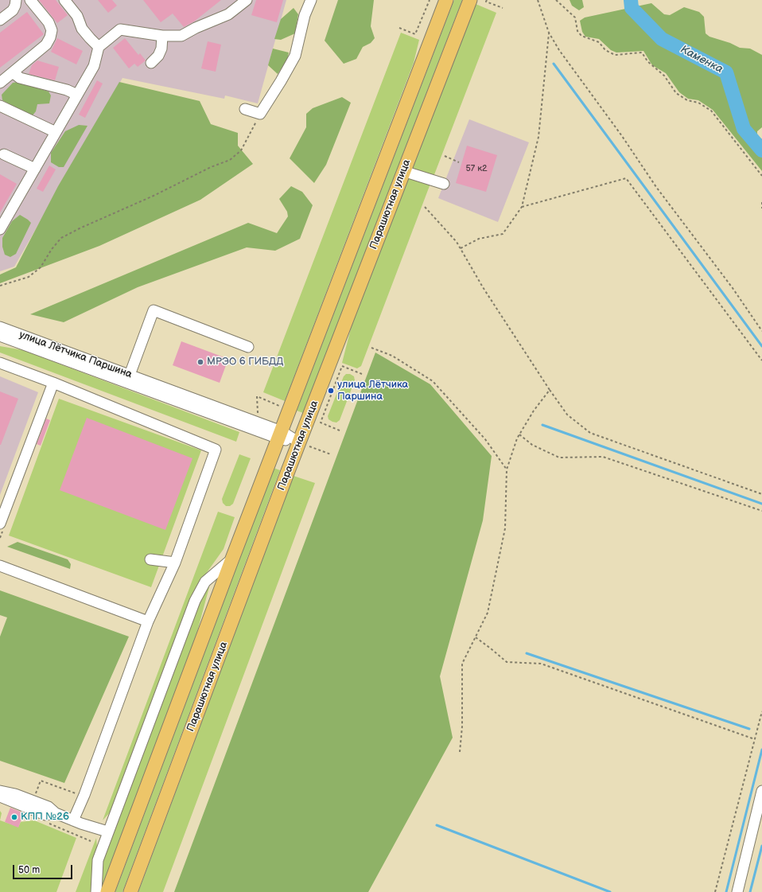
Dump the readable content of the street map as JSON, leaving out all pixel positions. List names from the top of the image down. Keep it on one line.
{"streets":{"main road":["Парашютная улица"],"street":["улица Лётчика Паршина"]},"crossings":[["Парашютная улица","улица Лётчика Паршина"]],"water":["Каменка"],"places":["МРЭО 6 ГИБДД","улица Лётчика Паршина","КПП №26"],"house_numbers":["57 к2"],"scale_bar":"50 m"}
